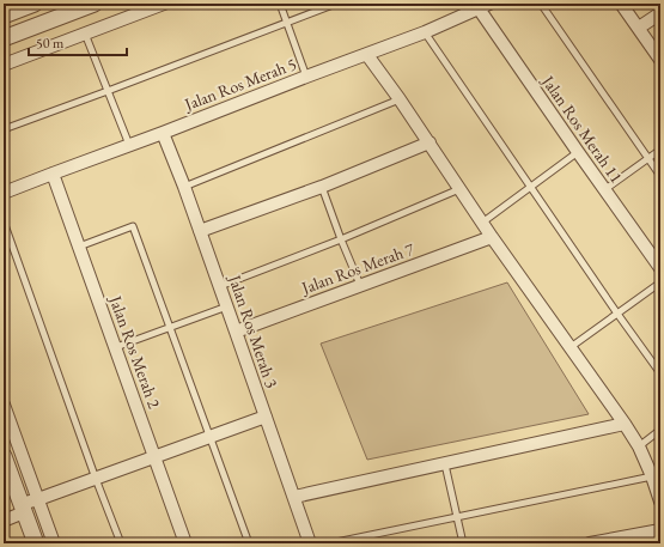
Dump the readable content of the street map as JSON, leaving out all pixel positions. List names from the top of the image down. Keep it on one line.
{"streets":{"street":["Jalan Ros Merah 5","Jalan Ros Merah 11","Jalan Ros Merah 7","Jalan Ros Merah 3","Jalan Ros Merah 2"]},"crossings":[["Jalan Ros Merah 5","Jalan Ros Merah 11"],["Jalan Ros Merah 5","Jalan Ros Merah 3"],["Jalan Ros Merah 5","Jalan Ros Merah 2"],["Jalan Ros Merah 7","Jalan Ros Merah 3"]],"scale_bar":"50 m"}
